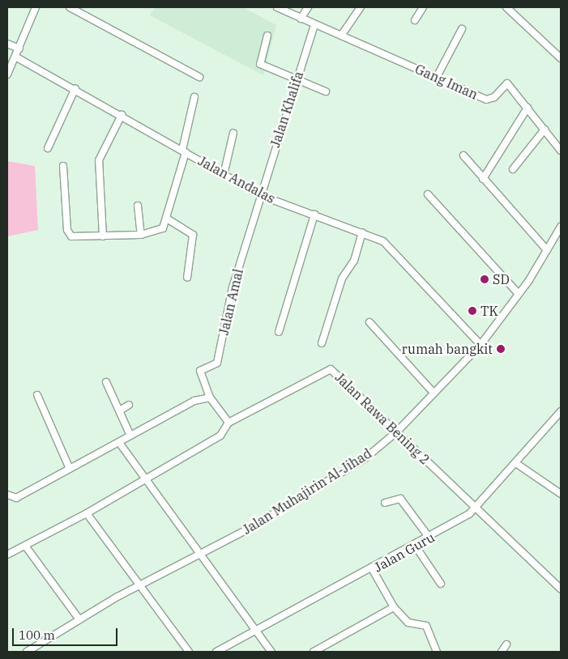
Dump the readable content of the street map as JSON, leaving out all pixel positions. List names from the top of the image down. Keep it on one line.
{"streets":{"street":["Gang Iman","Jalan Khalifa","Jalan Andalas","Jalan Amal","Jalan Rawa Bening 2","Jalan Muhajirin Al-Jihad","Jalan Guru"]},"crossings":[["Gang Iman","Jalan Khalifa"],["Jalan Khalifa","Jalan Andalas"],["Jalan Khalifa","Jalan Amal"],["Jalan Andalas","Jalan Amal"],["Jalan Andalas","Jalan Muhajirin Al-Jihad"],["Jalan Rawa Bening 2","Jalan Muhajirin Al-Jihad"],["Jalan Rawa Bening 2","Jalan Guru"]],"places":["SD","TK","rumah bangkit"],"scale_bar":"100 m"}
